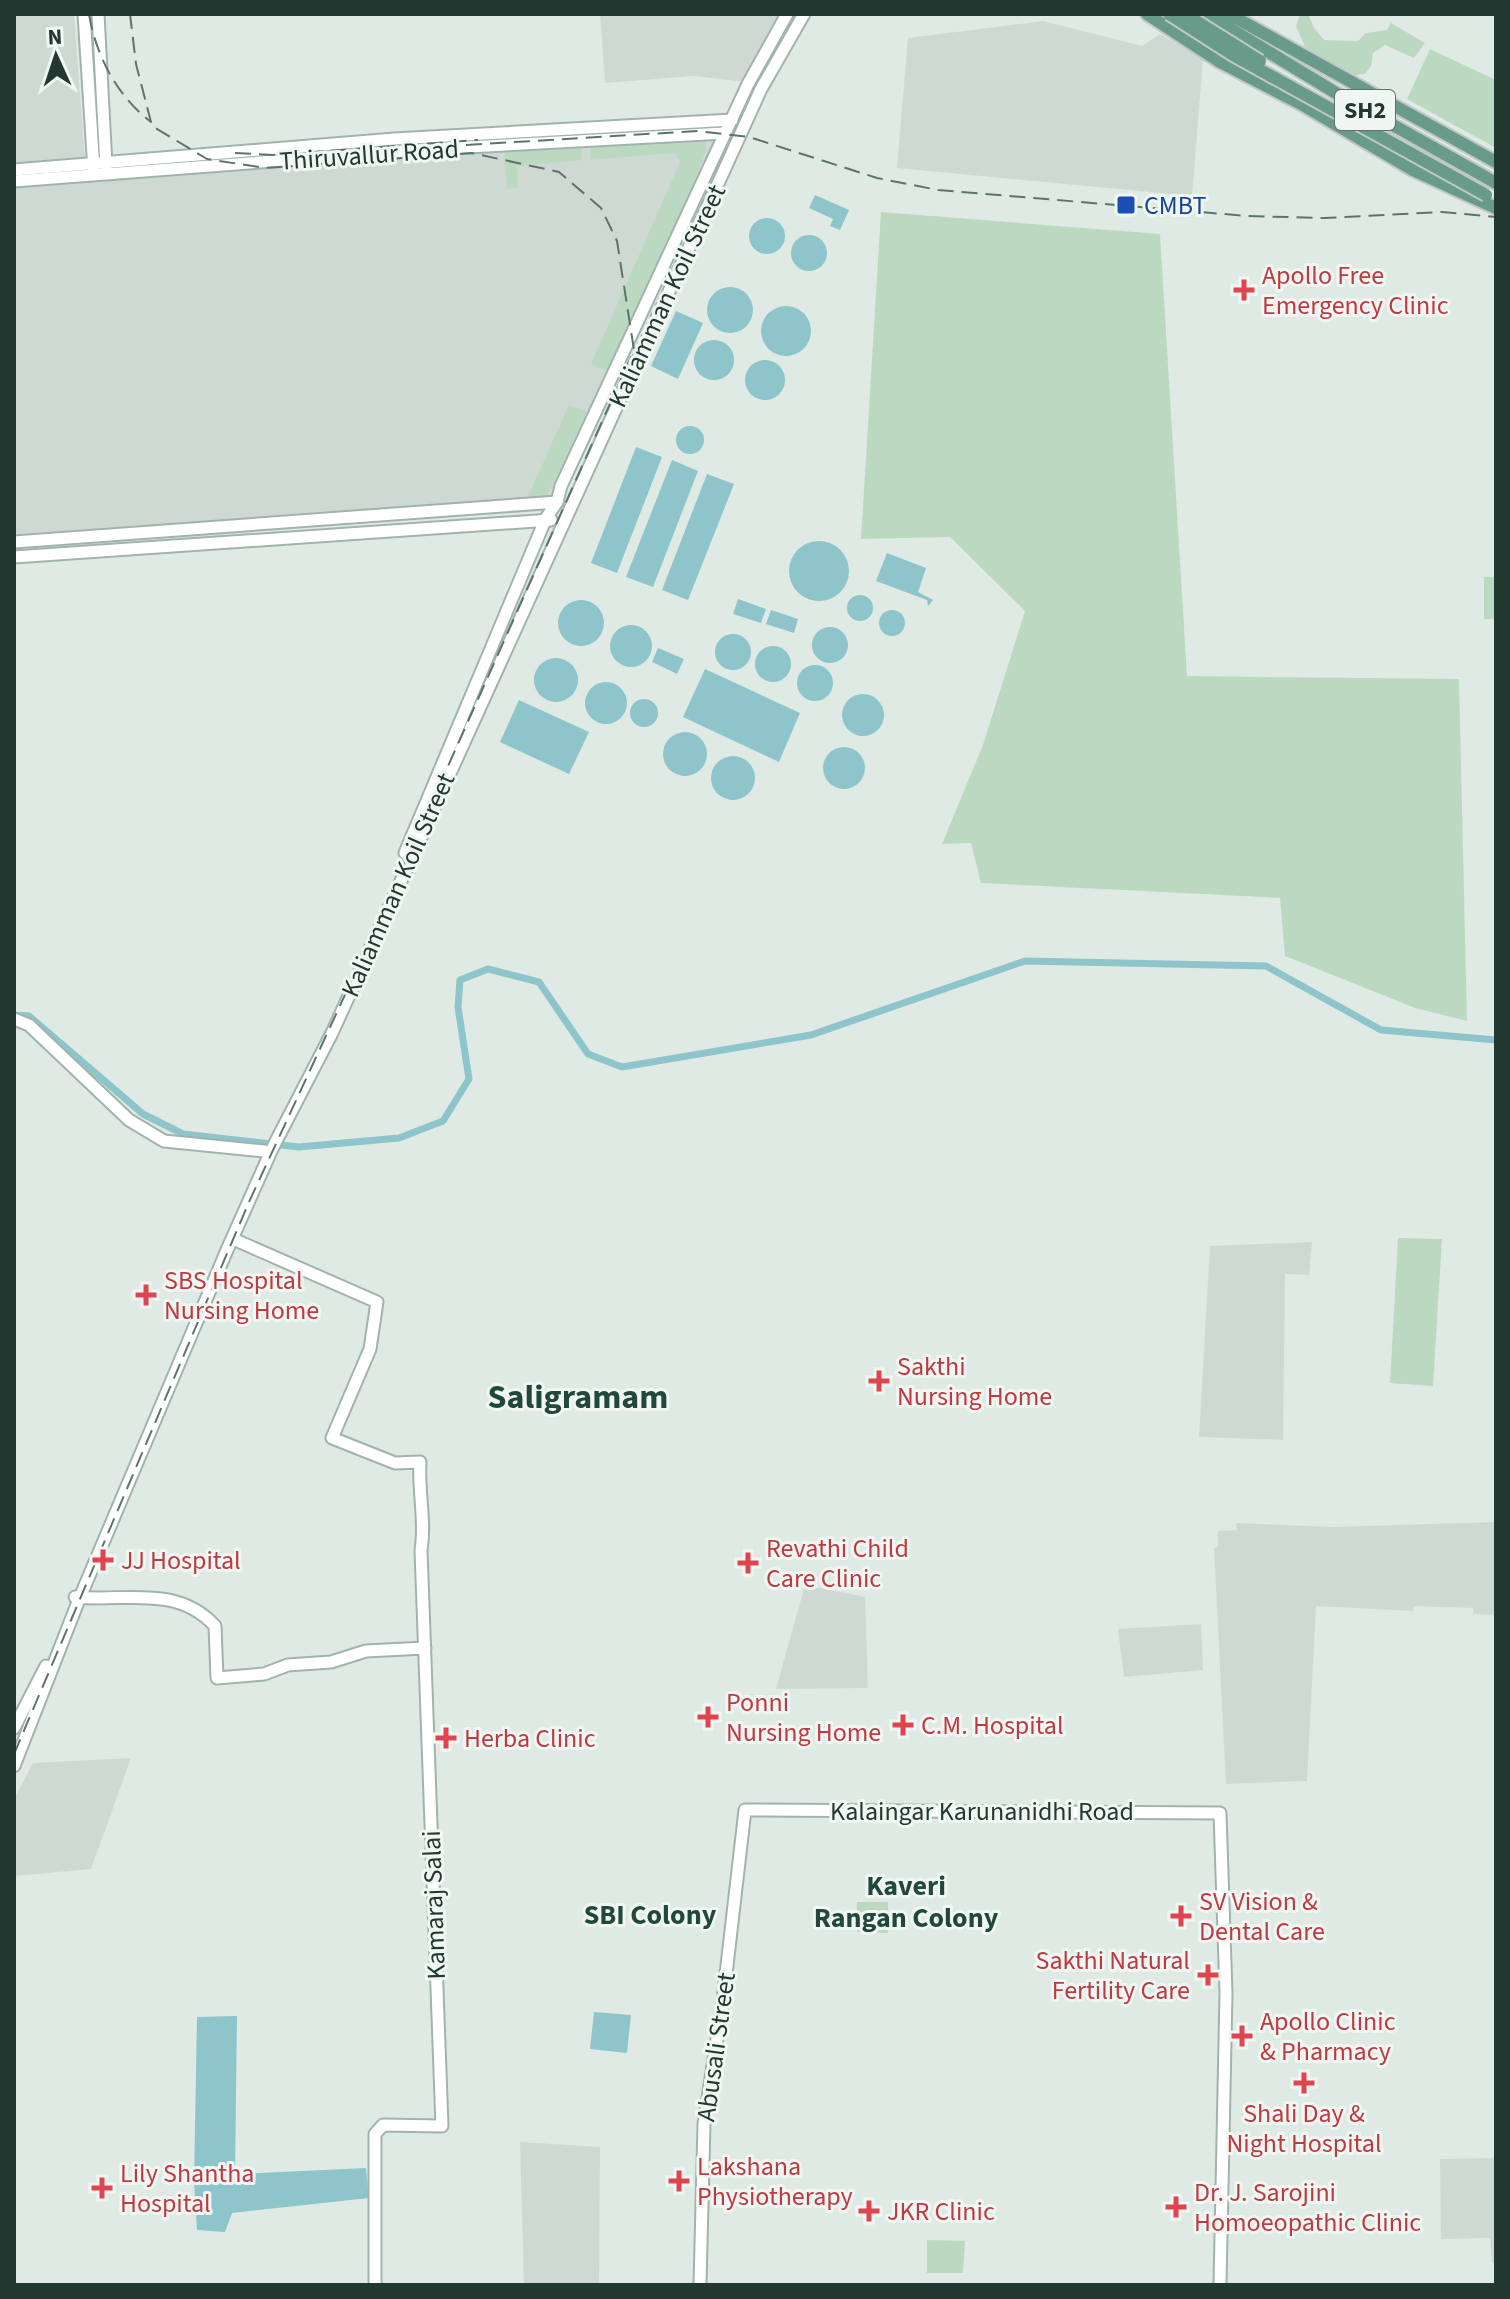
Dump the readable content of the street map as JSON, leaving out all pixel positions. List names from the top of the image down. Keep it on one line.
{"streets":{"main road":["SH2"],"street":["Thiruvallur Road","Kaliamman Koil Street","Kalaingar Karunanidhi Road","Kamaraj Salai","Abusali Street"]},"crossings":[["Thiruvallur Road","Kaliamman Koil Street"],["Kaliamman Koil Street","Kamaraj Salai"],["Kalaingar Karunanidhi Road","Abusali Street"]],"districts":["Saligramam","Kaveri Rangan Colony","SBI Colony"],"places":{"transit":["CMBT"],"health":["Apollo Free Emergency Clinic","SBS Hospital Nursing Home","Sakthi Nursing Home","JJ Hospital","Revathi Child Care Clinic","Ponni Nursing Home","C.M. Hospital","Herba Clinic","SV Vision & Dental Care","Sakthi Natural Fertility Care","Apollo Clinic & Pharmacy","Shali Day & Night Hospital","Lakshana Physiotherapy","Lily Shantha Hospital","Dr. J. Sarojini Homoeopathic Clinic","JKR Clinic"]},"north":"top"}
